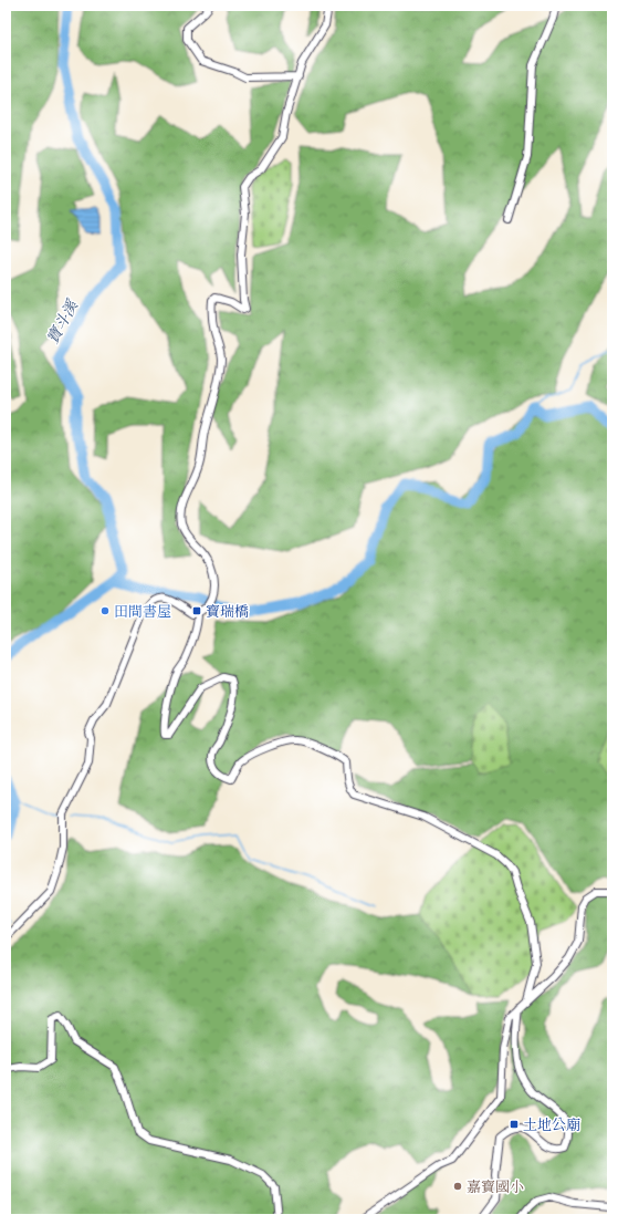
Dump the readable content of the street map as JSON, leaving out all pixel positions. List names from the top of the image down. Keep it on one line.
{"water":["寶斗溪"],"places":{"other":["田間書屋","嘉寶國小"],"transit":["寶瑞橋","土地公廟"]}}
